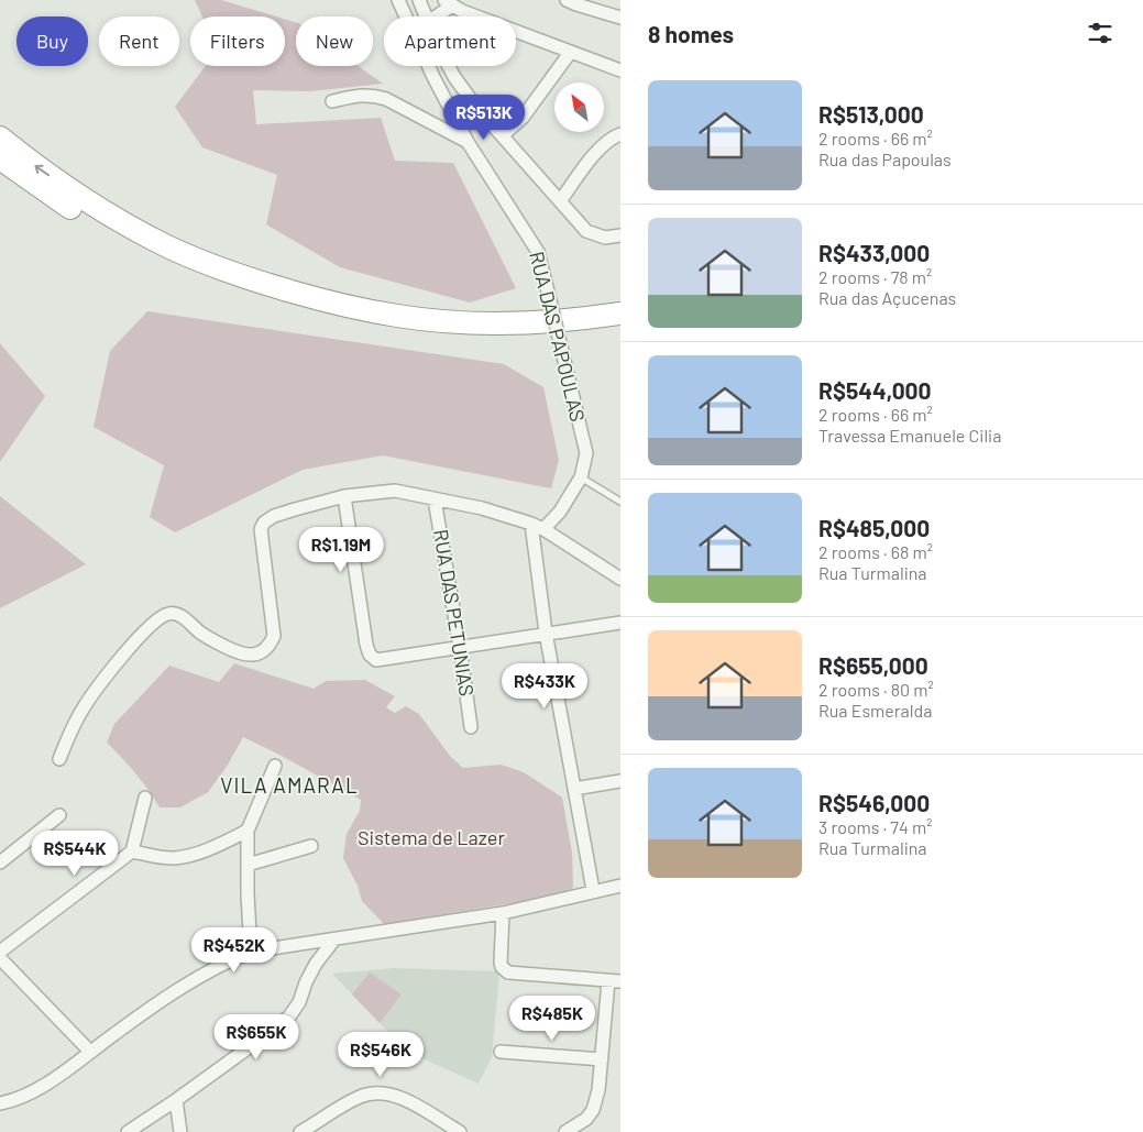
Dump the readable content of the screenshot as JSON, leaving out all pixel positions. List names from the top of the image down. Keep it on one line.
{"streets":{"street":["RUA DAS PAPOULAS","RUA DAS PETUNIAS"]},"districts":["VILA AMARAL"],"parks":["Sistema de Lazer"],"north":"top left","page":{"heading":"8 homes","chip":["Buy","Rent","Filters","New","Apartment"],"list":[{"name":"R$513,000","note":"2 rooms · 66 m² · Rua das Papoulas"},{"name":"R$433,000","note":"2 rooms · 78 m² · Rua das Açucenas"},{"name":"R$544,000","note":"2 rooms · 66 m² · Travessa Emanuele Cilia"},{"name":"R$485,000","note":"2 rooms · 68 m² · Rua Turmalina"},{"name":"R$655,000","note":"2 rooms · 80 m² · Rua Esmeralda"},{"name":"R$546,000","note":"3 rooms · 74 m² · Rua Turmalina"}],"price":["R$513K","R$1.19M","R$433K","R$544K","R$452K","R$485K","R$655K","R$546K"]}}
